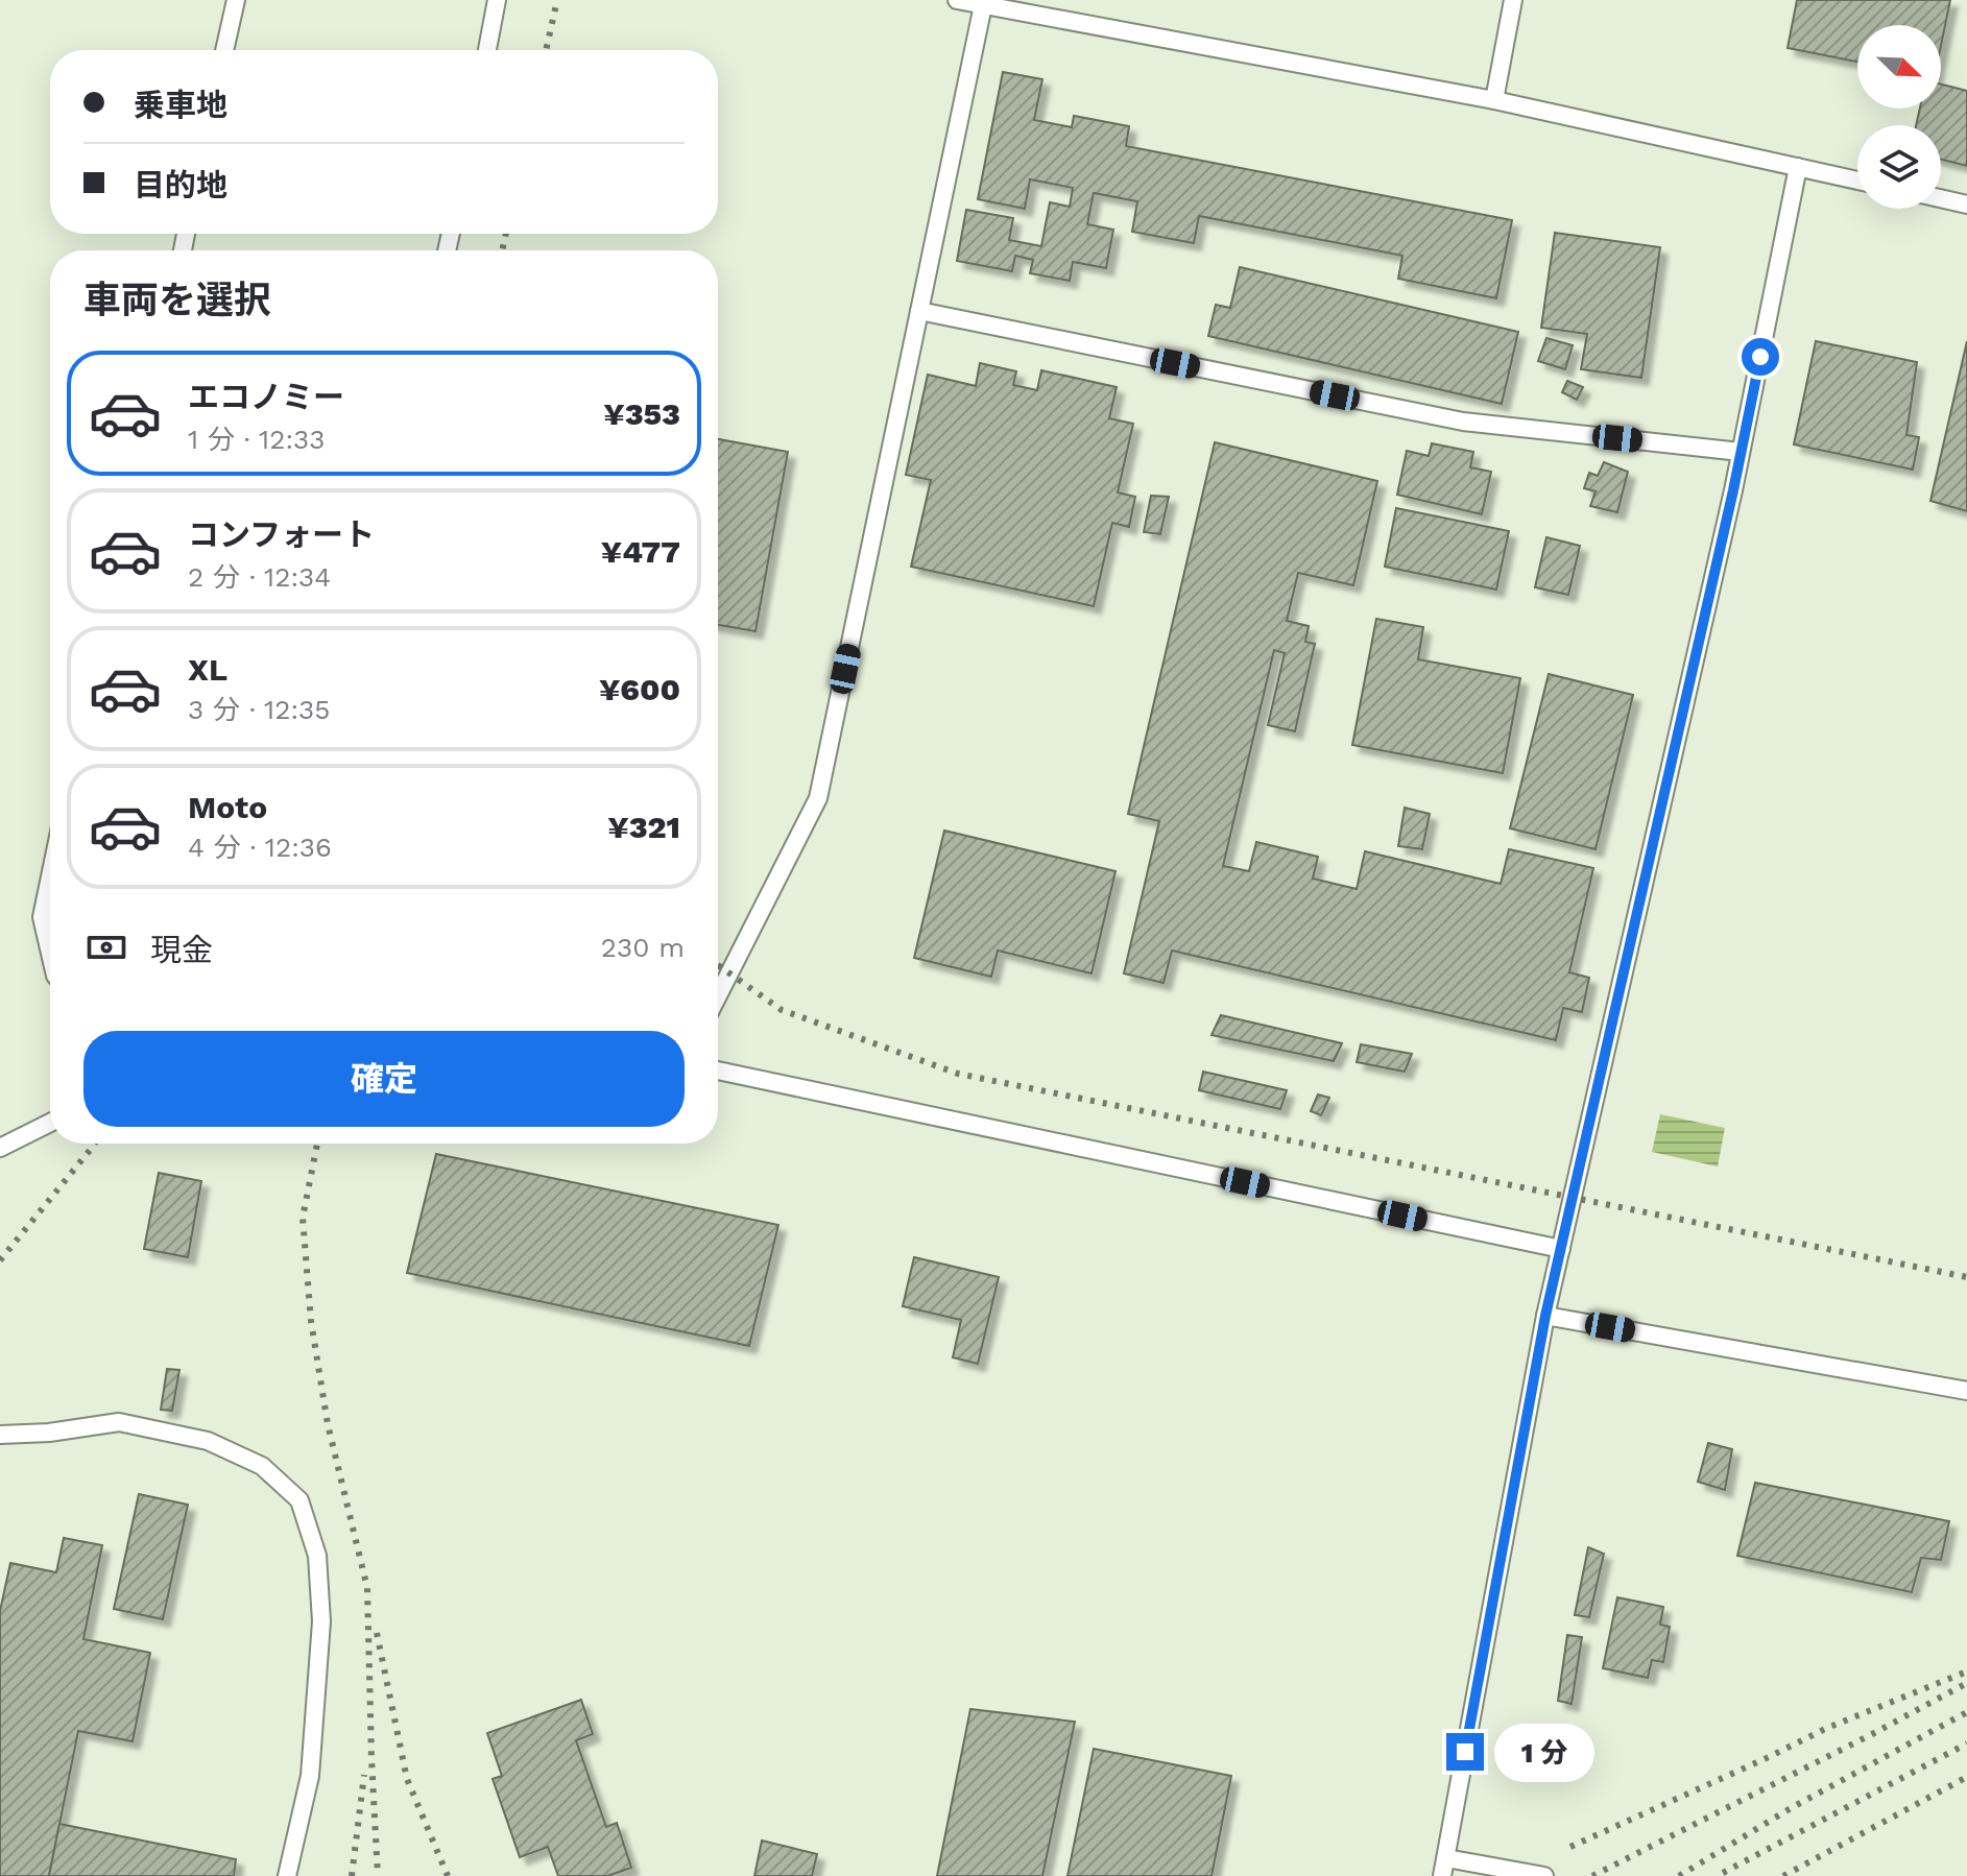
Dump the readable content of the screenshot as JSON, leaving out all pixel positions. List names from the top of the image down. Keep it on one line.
{"north":"bottom right","page":{"banner":["乗車地","目的地"],"heading":"車両を選択","list":[{"name":"エコノミー","note":"1 分 · 12:33","value":"¥353"},{"name":"コンフォート","note":"2 分 · 12:34","value":"¥477"},{"name":"XL","note":"3 分 · 12:35","value":"¥600"},{"name":"Moto","note":"4 分 · 12:36","value":"¥321"}],"pay":["現金","230 m"],"buttons":"確定","bubble":"1 分"}}
